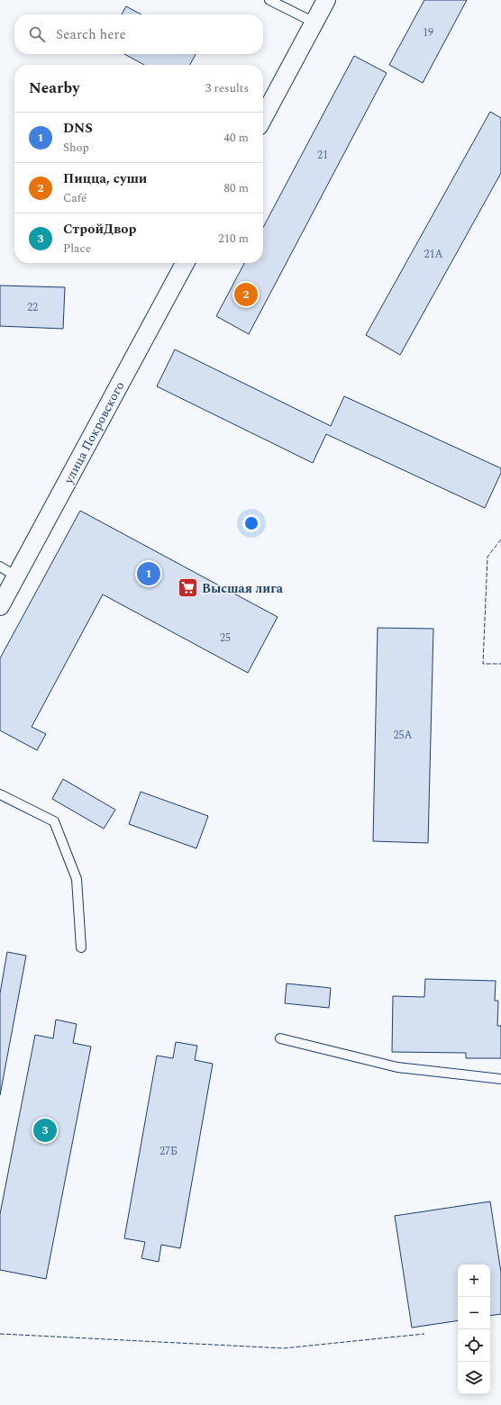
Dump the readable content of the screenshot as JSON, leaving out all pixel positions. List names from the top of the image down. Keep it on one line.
{"streets":{"street":["улица Покровского"]},"places":{"supermarket":["Высшая лига"]},"house_numbers":["19","21","21А","22","25","25А","27Б"],"page":{"search":"Search here","heading":["Nearby","3 results"],"list":[{"mark":"1","name":"DNS","note":"Shop","value":"40 m"},{"mark":"2","name":"Пицца, суши","note":"Café","value":"80 m"},{"mark":"3","name":"СтройДвор","note":"Place","value":"210 m"}],"pins":["2","1","3"],"map_buttons":["+","−"]}}
